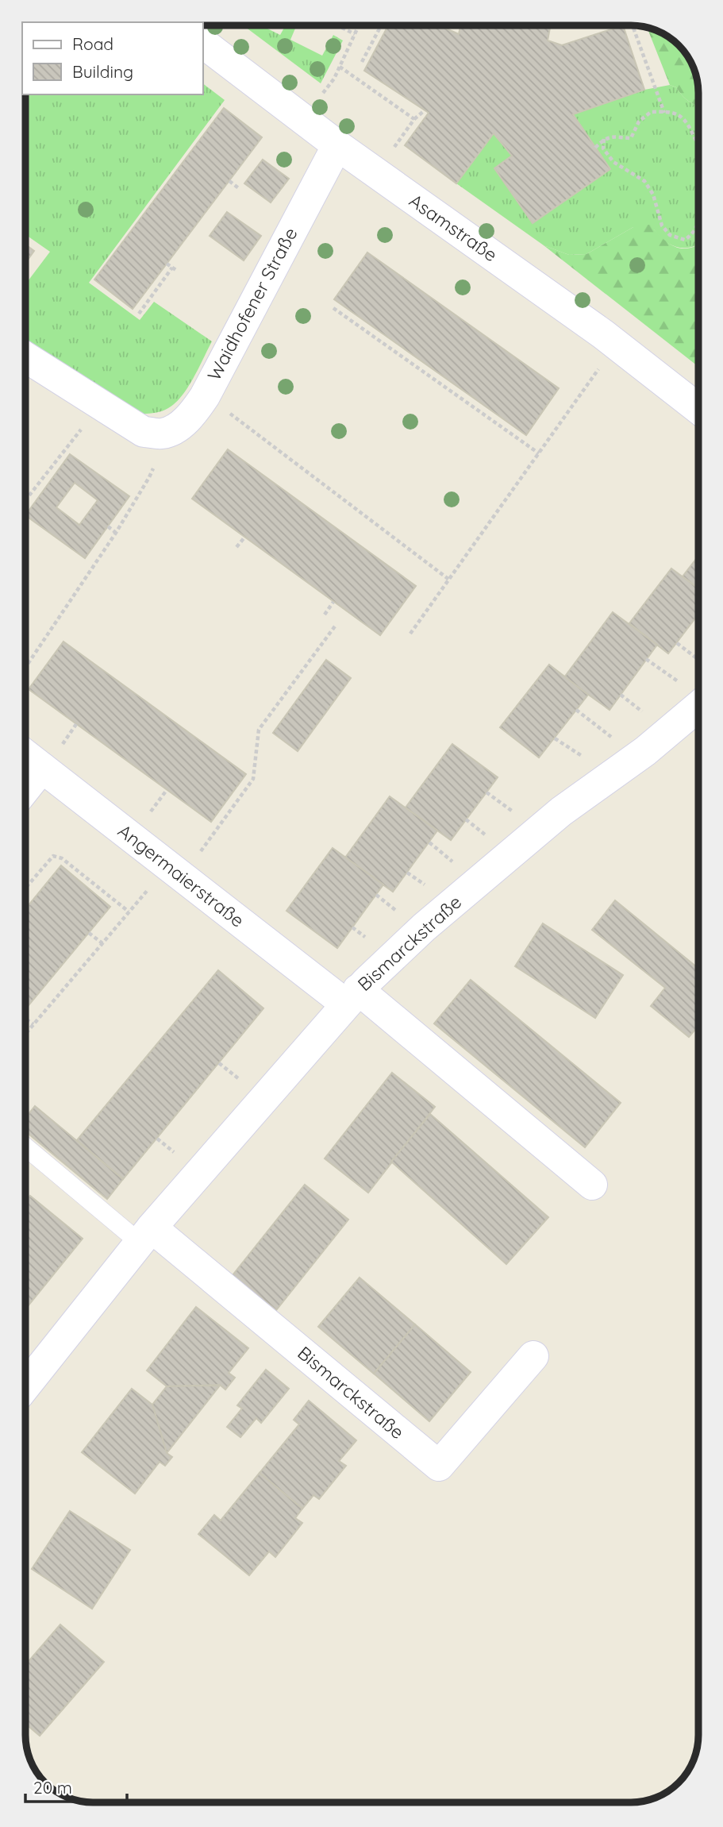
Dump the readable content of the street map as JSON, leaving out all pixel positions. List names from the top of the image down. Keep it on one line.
{"streets":{"street":["Asamstraße","Waidhofener Straße","Angermaierstraße","Bismarckstraße"]},"crossings":[["Asamstraße","Waidhofener Straße"],["Angermaierstraße","Bismarckstraße"]],"legend":["Road","Building"],"scale_bar":"20 m"}
